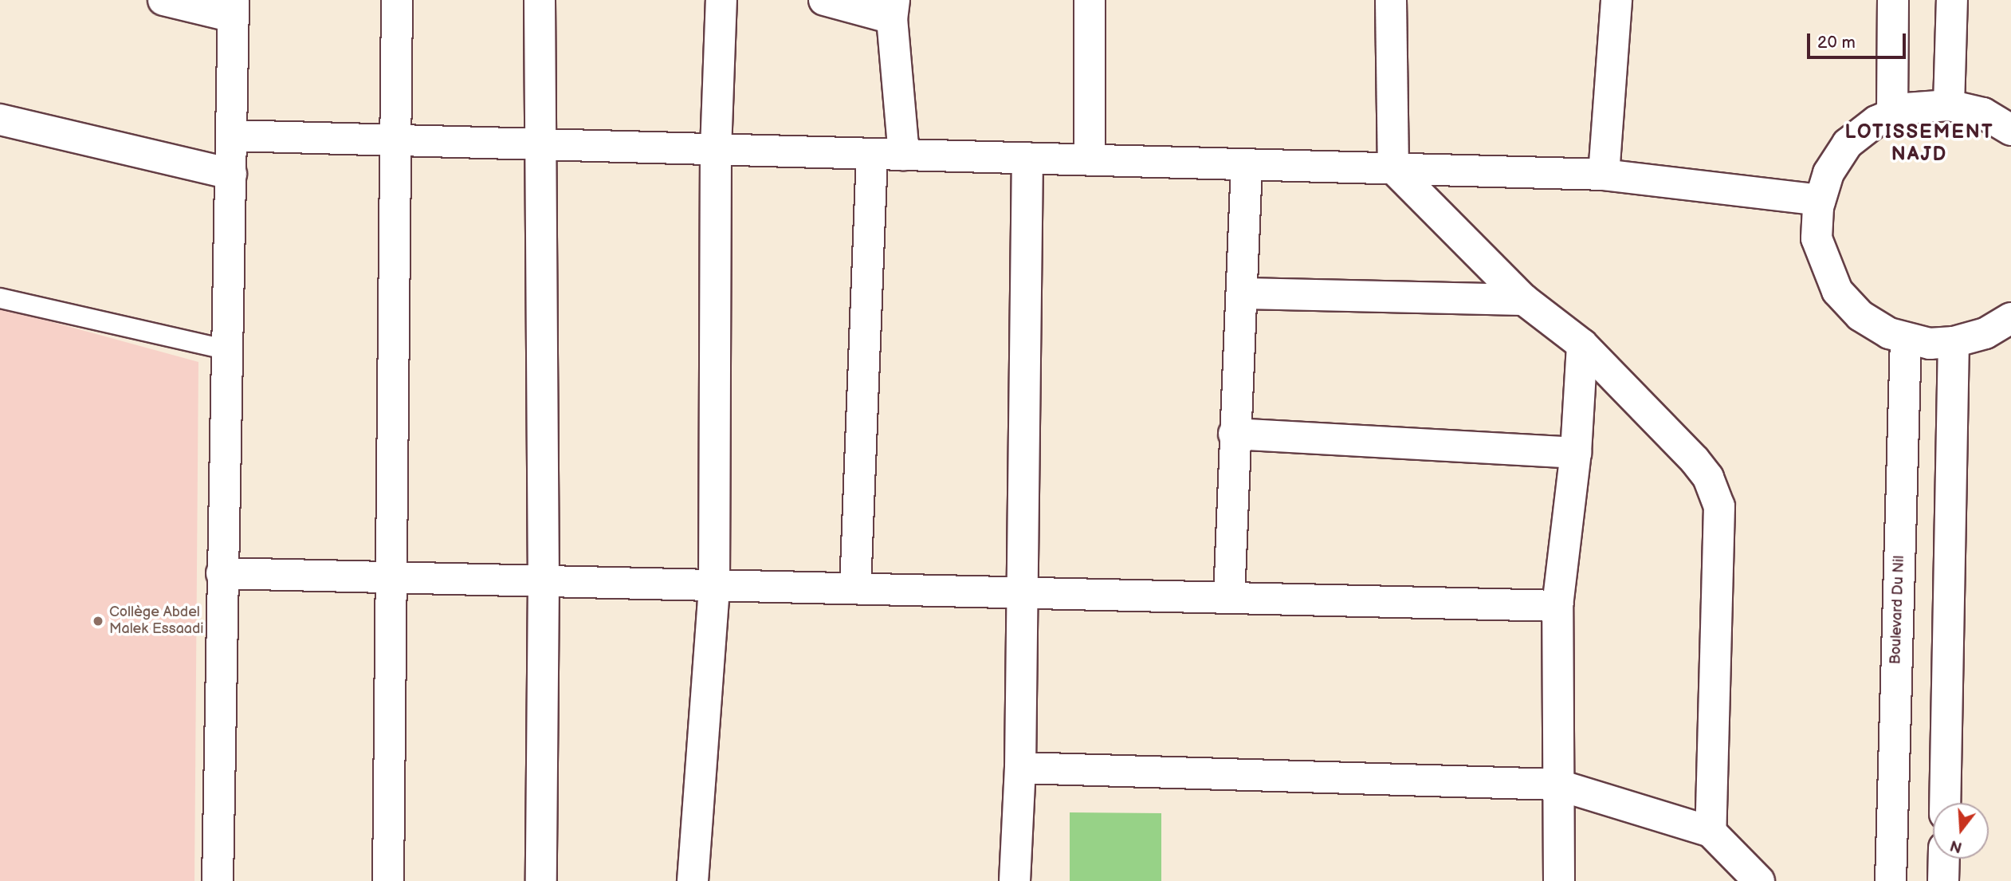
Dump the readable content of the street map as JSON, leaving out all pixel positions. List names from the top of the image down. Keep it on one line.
{"streets":{"street":["Boulevard Du Nil"]},"districts":["LOTISSEMENT NAJD"],"places":["Collège Abdel Malek Essaadi"],"scale_bar":"20 m","north":"bottom"}
